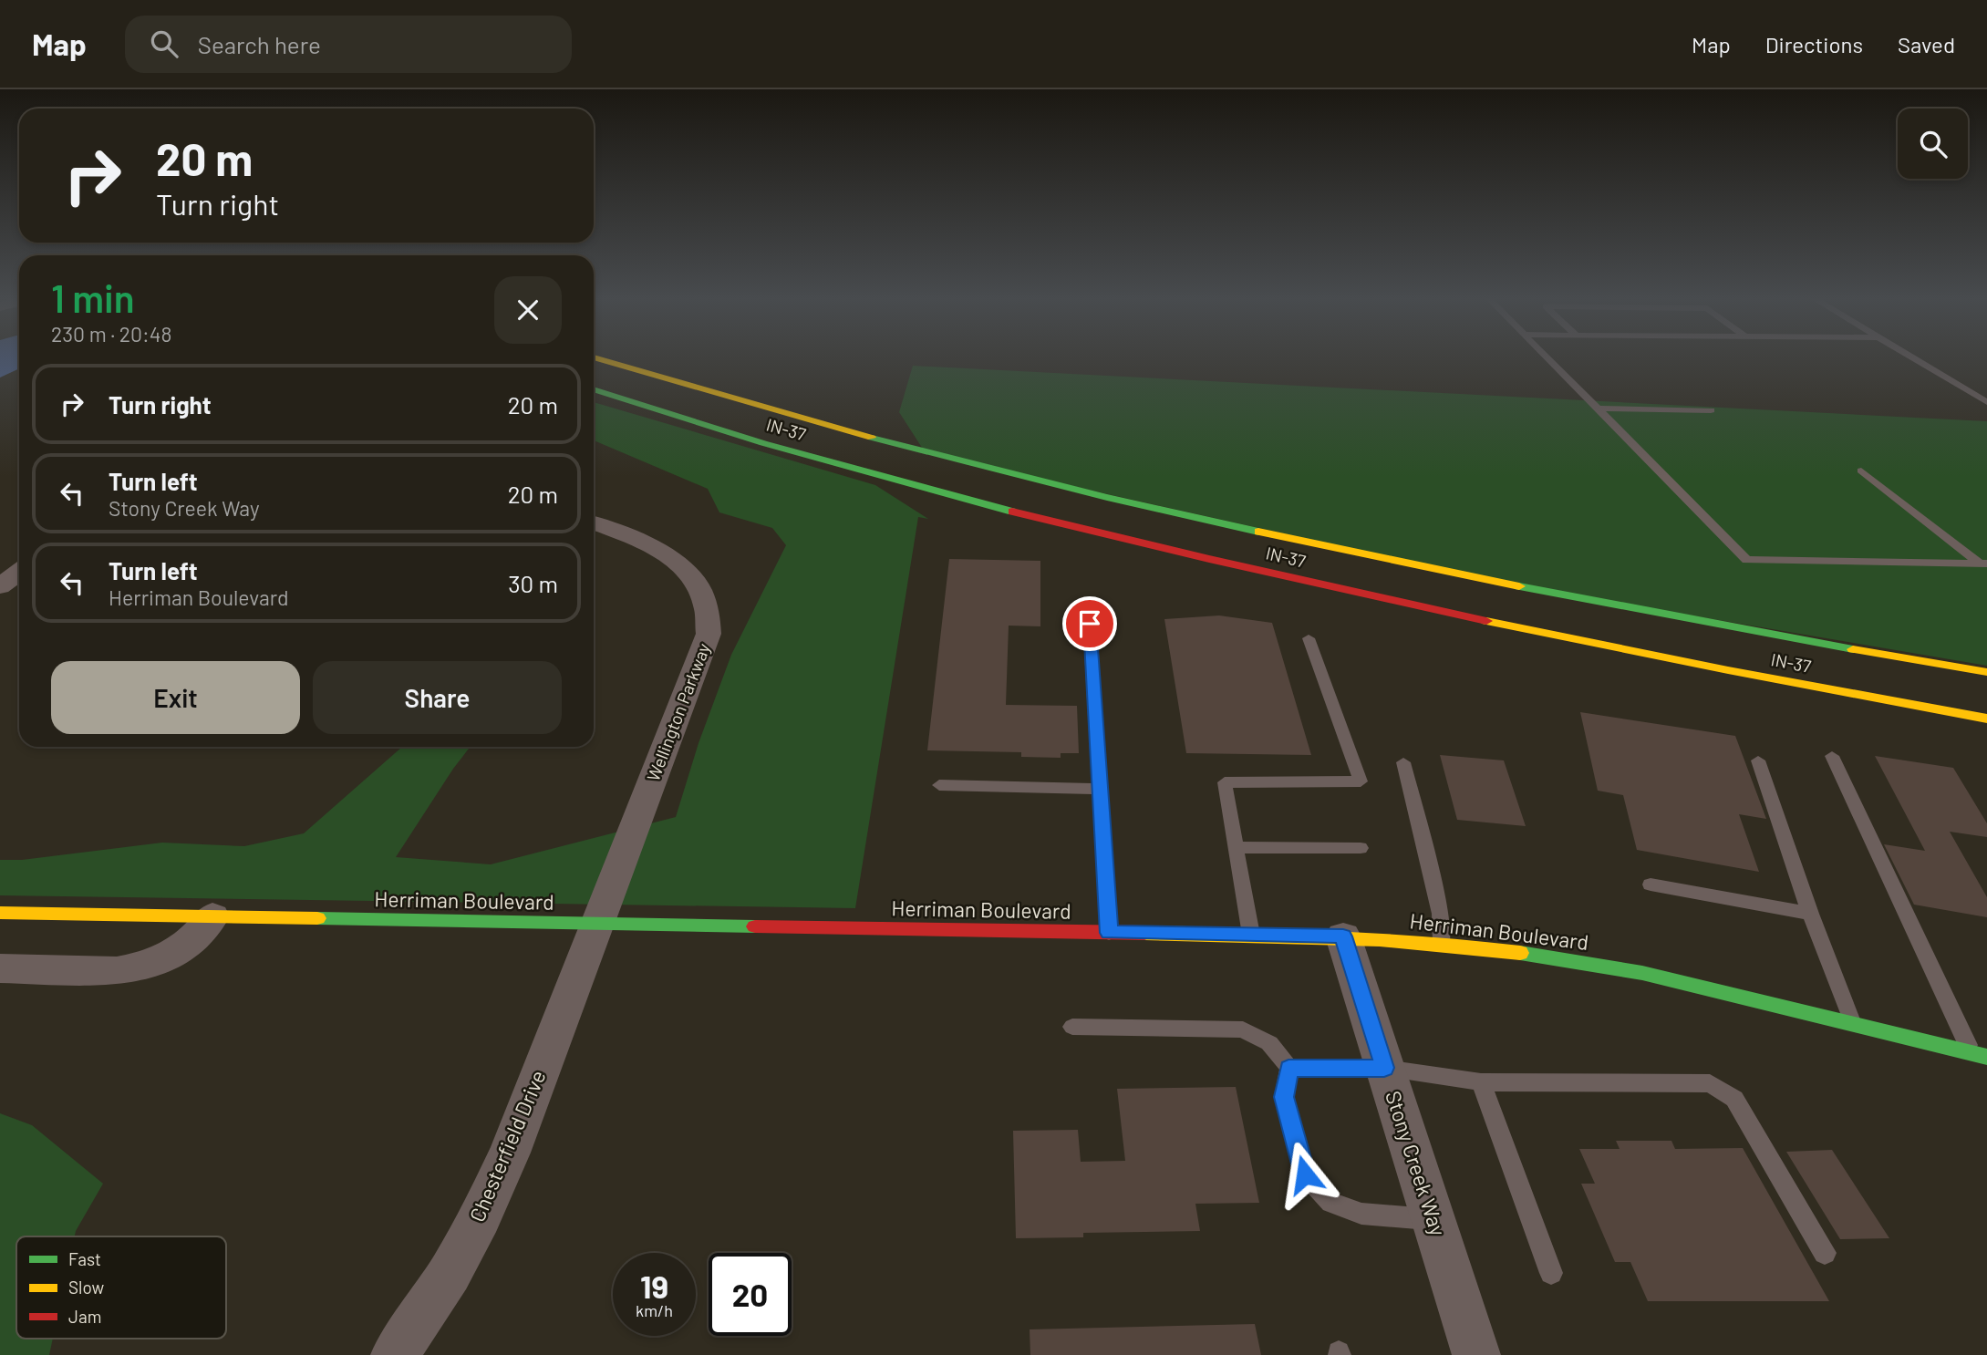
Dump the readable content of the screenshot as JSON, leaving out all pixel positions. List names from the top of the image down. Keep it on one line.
{"streets":{"main road":["IN-37","Herriman Boulevard"],"street":["Wellington Parkway","Chesterfield Drive","Stony Creek Way"]},"crossings":[["Wellington Parkway","Herriman Boulevard"],["Wellington Parkway","Chesterfield Drive"],["Herriman Boulevard","Chesterfield Drive"],["Herriman Boulevard","Stony Creek Way"]],"legend":["Fast","Slow","Jam"],"page":{"header":"Map","search":"Search here","nav":["Map","Directions","Saved"],"turn":["20 m","Turn right"],"heading":["1 min","230 m · 20:48"],"list":[{"name":"Turn right","value":"20 m"},{"name":"Turn left","note":"Stony Creek Way","value":"20 m"},{"name":"Turn left","note":"Herriman Boulevard","value":"30 m"}],"buttons":["Exit","Share"],"speed":"19 km/h","limit":"20"}}
